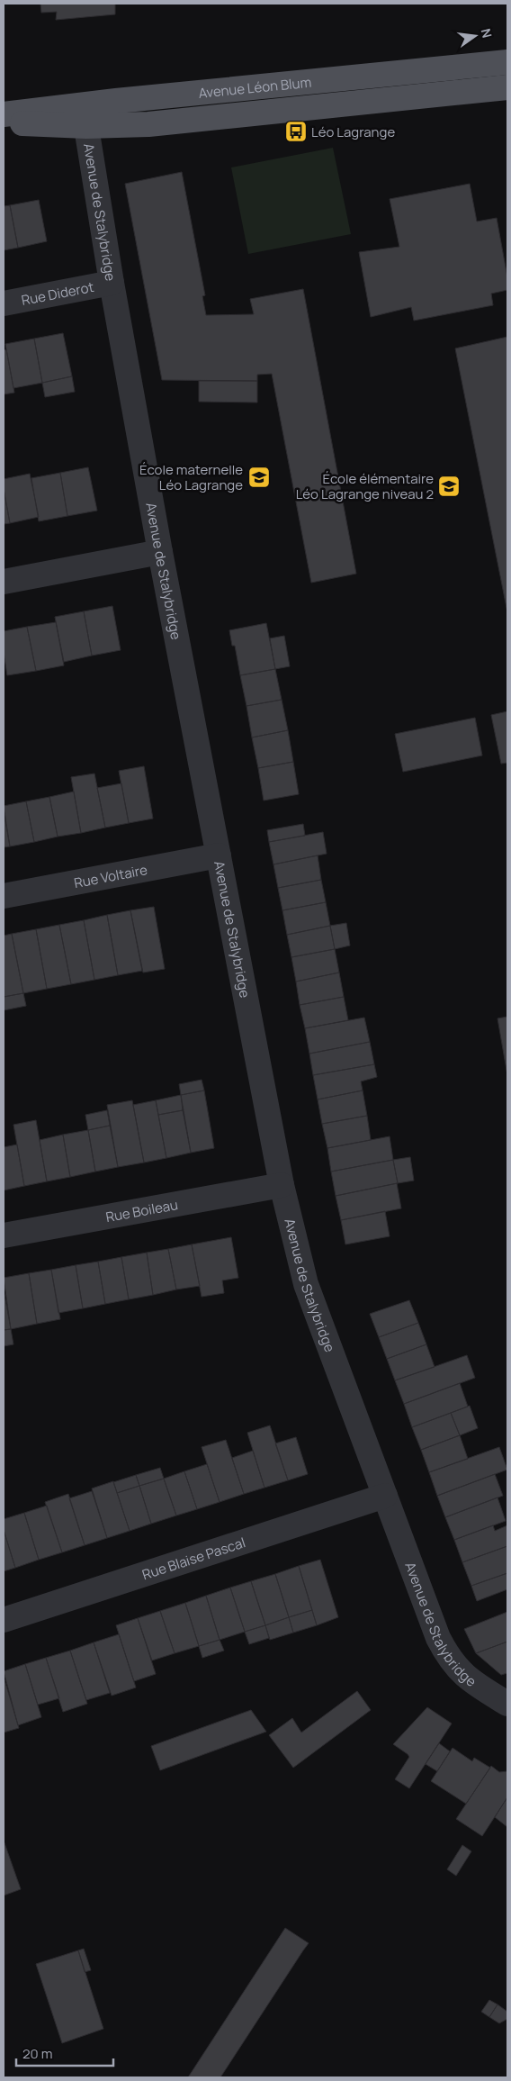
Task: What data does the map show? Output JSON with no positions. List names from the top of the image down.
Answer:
{
  "streets": {
    "main road": ["Avenue Léon Blum"],
    "street": [
      "Avenue de Stalybridge",
      "Rue Diderot",
      "Rue Voltaire",
      "Rue Boileau",
      "Rue Blaise Pascal"
    ]
  },
  "crossings": [
    ["Avenue Léon Blum", "Avenue de Stalybridge"],
    ["Avenue de Stalybridge", "Rue Diderot"],
    ["Avenue de Stalybridge", "Rue Voltaire"],
    ["Avenue de Stalybridge", "Rue Boileau"],
    ["Avenue de Stalybridge", "Rue Blaise Pascal"]
  ],
  "places": {
    "bus stop": ["Léo Lagrange"],
    "school or university": ["École maternelle Léo Lagrange", "École élémentaire Léo Lagrange niveau 2"]
  },
  "scale_bar": "20 m",
  "north": "right"
}
